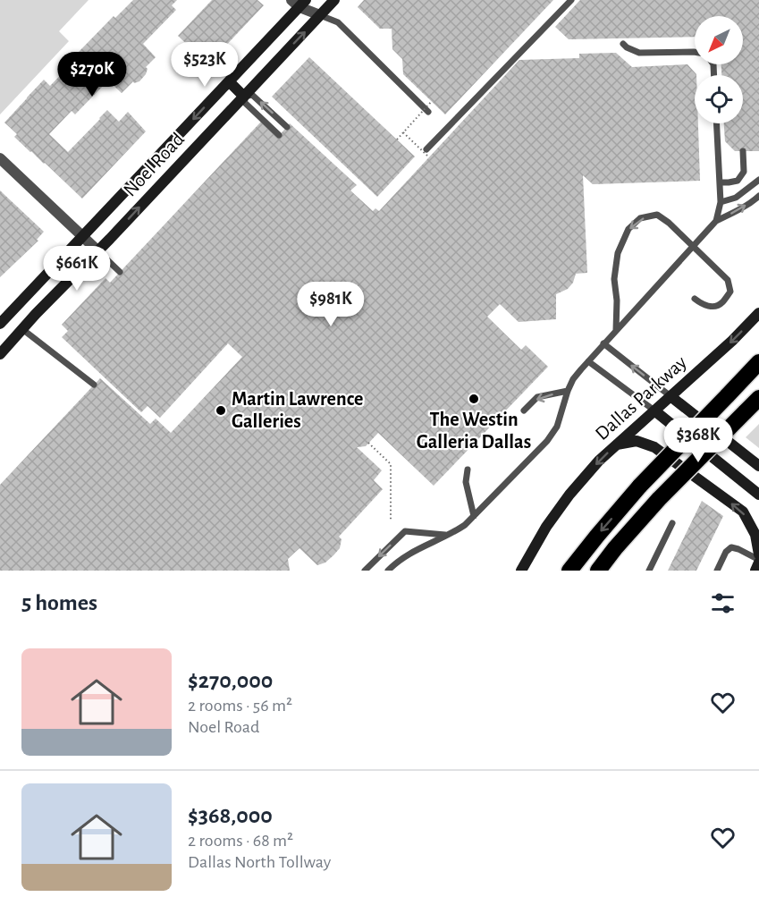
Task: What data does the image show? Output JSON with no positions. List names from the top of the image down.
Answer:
{
  "streets": {
    "street": ["Noel Road", "Dallas Parkway"]
  },
  "one_way": ["Dallas Parkway"],
  "places": ["The Westin Galleria Dallas", "Martin Lawrence Galleries"],
  "north": "bottom left",
  "page": {
    "price": [
      "$523K",
      "$270K",
      "$661K",
      "$981K",
      "$368K"
    ],
    "heading": "5 homes",
    "list": [
      {
        "name": "$270,000",
        "note": "2 rooms · 56 m² · Noel Road"
      },
      {
        "name": "$368,000",
        "note": "2 rooms · 68 m² · Dallas North Tollway"
      }
    ]
  }
}
